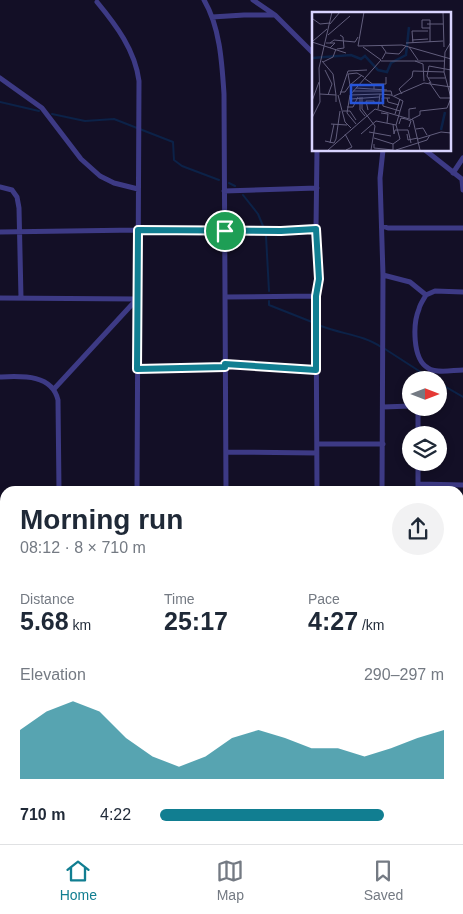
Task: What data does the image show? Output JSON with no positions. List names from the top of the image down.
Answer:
{
  "north": "right",
  "page": {
    "heading": ["Morning run", "08:12 · 8 × 710 m"],
    "stats": [
      ["Distance", "5.68 km"],
      ["Time", "25:17"],
      ["Pace", "4:27 /km"]
    ],
    "chart": ["Elevation", "290–297 m"],
    "list": [
      {
        "name": "710 m",
        "note": "4:22"
      }
    ],
    "tabs": ["Home", "Map", "Saved"]
  }
}
